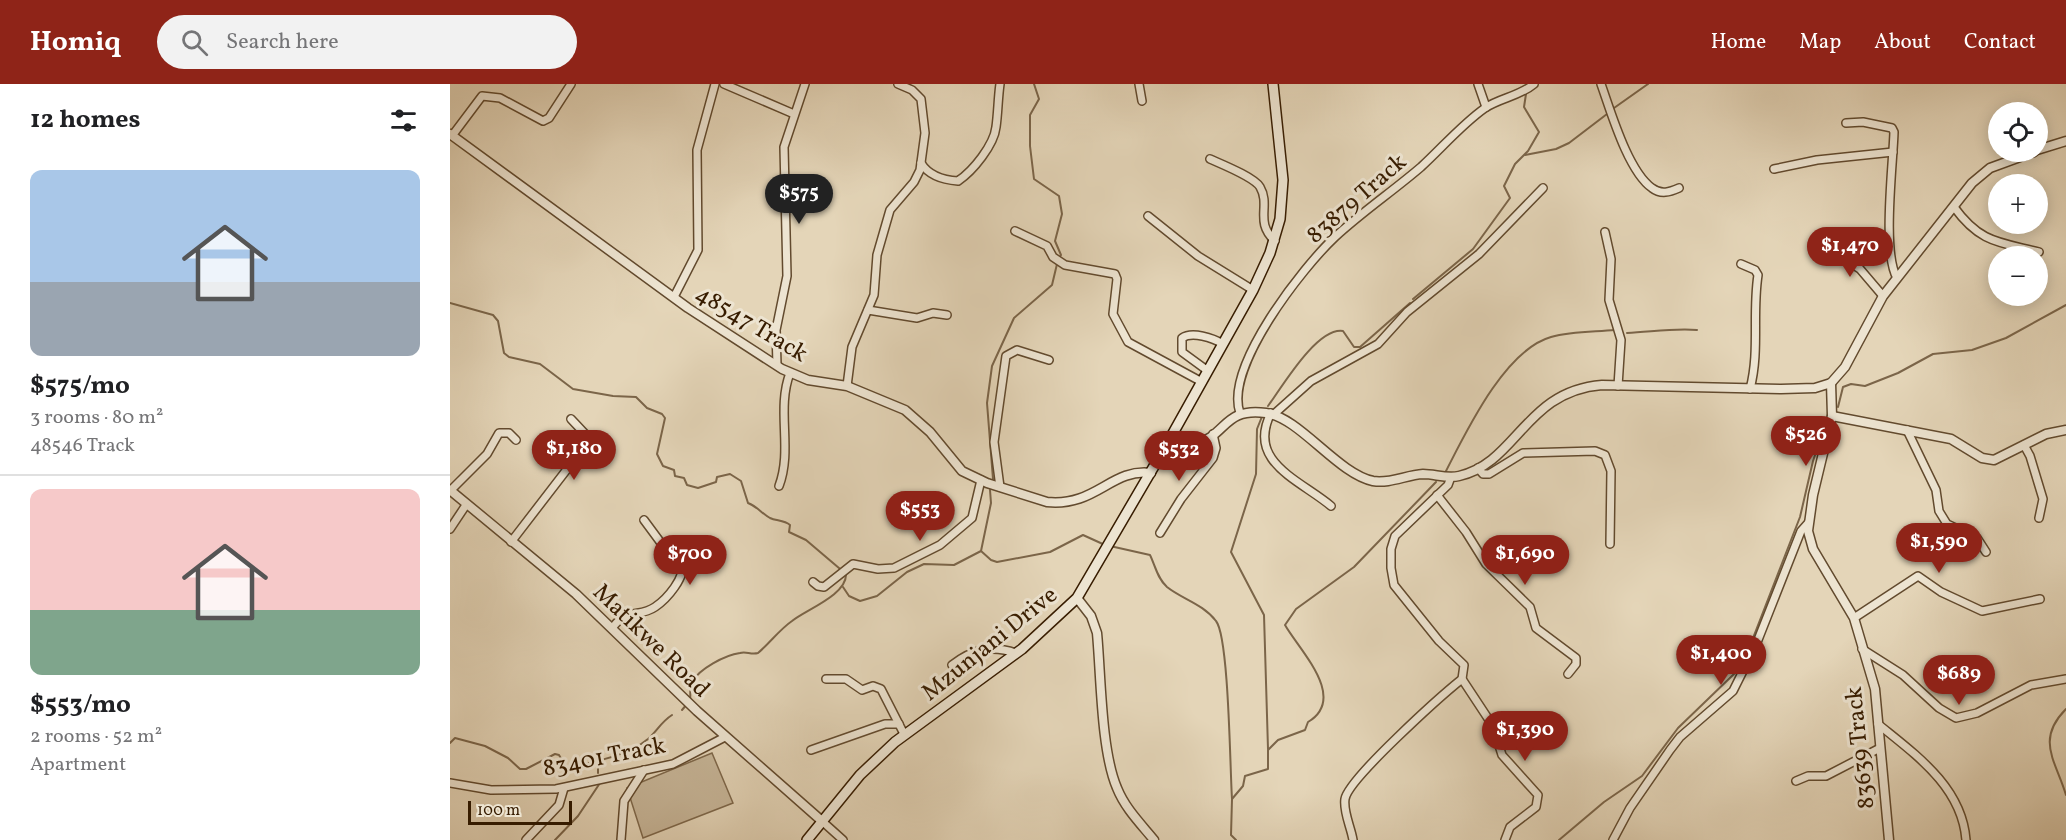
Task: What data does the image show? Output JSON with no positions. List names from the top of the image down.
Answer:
{
  "streets": {
    "main road": ["Mzunjani Drive"],
    "street": [
      "83879 Track",
      "48547 Track",
      "Matikwe Road",
      "83639 Track",
      "83401 Track"
    ]
  },
  "crossings": [
    ["48547 Track", "Mzunjani Drive"],
    ["Matikwe Road", "Mzunjani Drive"],
    ["Matikwe Road", "83401 Track"]
  ],
  "scale_bar": "100 m",
  "page": {
    "header": "Homiq",
    "search": "Search here",
    "nav": [
      "Home",
      "Map",
      "About",
      "Contact"
    ],
    "heading": "12 homes",
    "map_buttons": ["+", "−"],
    "list": [
      {
        "name": "$575/mo",
        "note": "3 rooms · 80 m² · 48546 Track"
      },
      {
        "name": "$553/mo",
        "note": "2 rooms · 52 m² · Apartment"
      }
    ],
    "price": [
      "$575",
      "$1,470",
      "$526",
      "$1,180",
      "$532",
      "$553",
      "$1,590",
      "$700",
      "$1,690",
      "$1,400",
      "$689",
      "$1,390"
    ],
    "scale": "100 m"
  }
}
